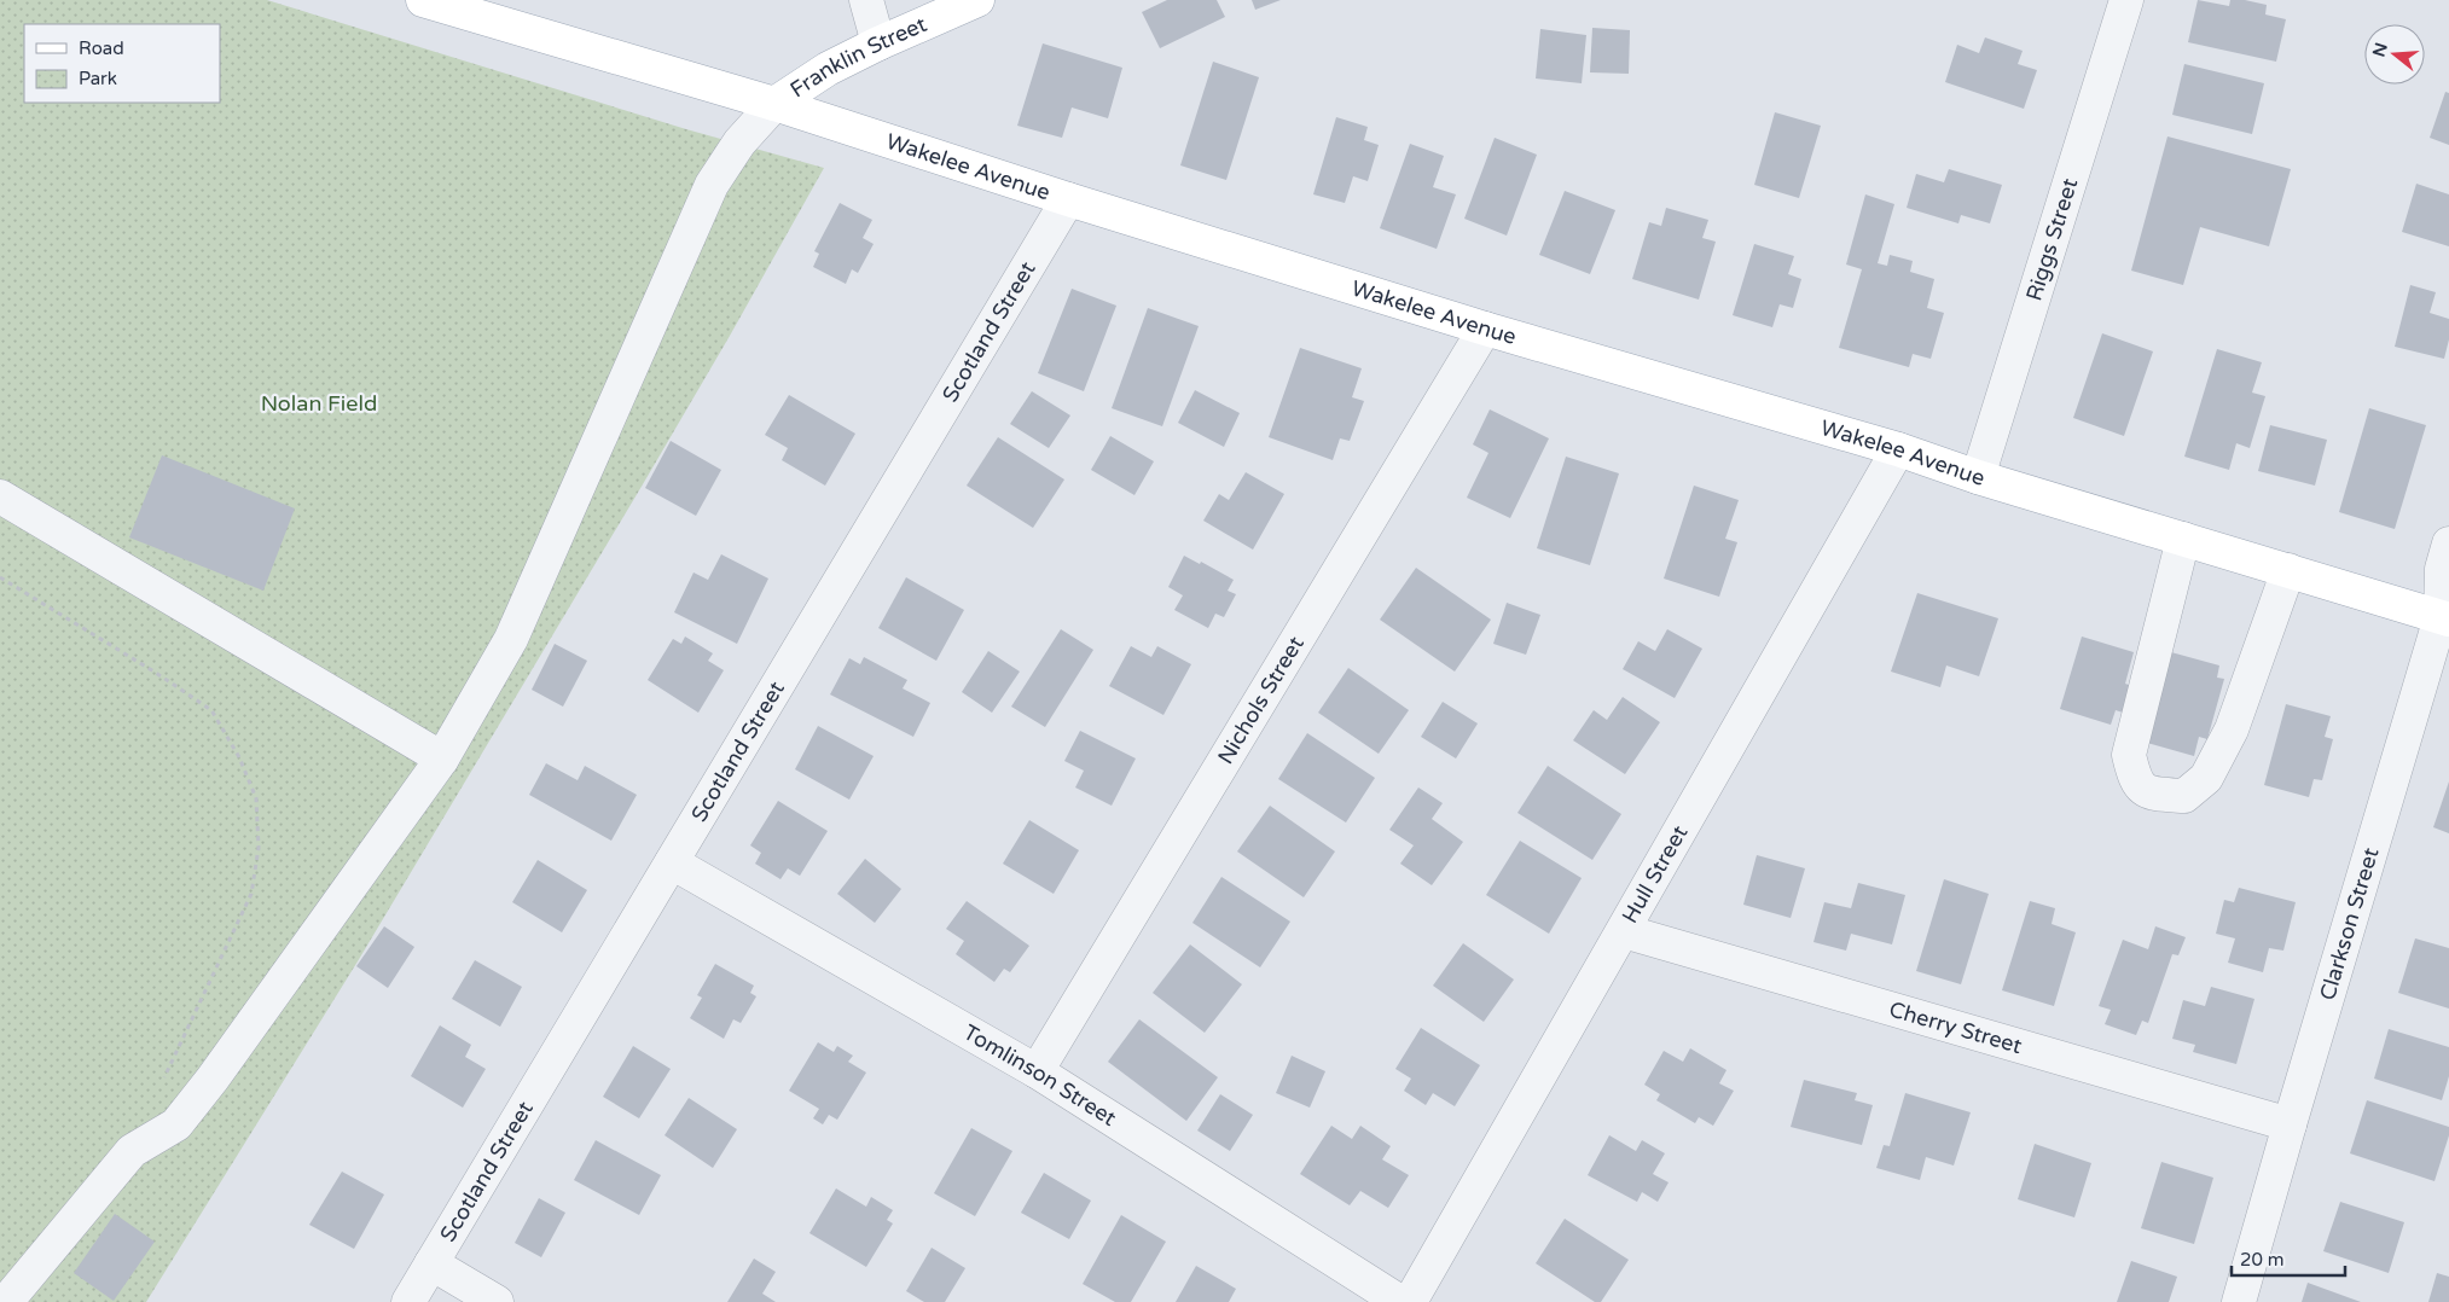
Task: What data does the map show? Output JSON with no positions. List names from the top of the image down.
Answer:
{
  "streets": {
    "main road": ["Franklin Street", "Wakelee Avenue"],
    "street": [
      "Riggs Street",
      "Scotland Street",
      "Nichols Street",
      "Hull Street",
      "Clarkson Street",
      "Cherry Street",
      "Tomlinson Street"
    ]
  },
  "crossings": [
    ["Franklin Street", "Wakelee Avenue"],
    ["Wakelee Avenue", "Riggs Street"],
    ["Wakelee Avenue", "Scotland Street"],
    ["Wakelee Avenue", "Nichols Street"],
    ["Wakelee Avenue", "Hull Street"],
    ["Wakelee Avenue", "Clarkson Street"],
    ["Scotland Street", "Tomlinson Street"],
    ["Nichols Street", "Tomlinson Street"],
    ["Hull Street", "Cherry Street"],
    ["Clarkson Street", "Cherry Street"]
  ],
  "parks": ["Nolan Field"],
  "legend": ["Road", "Park"],
  "scale_bar": "20 m",
  "north": "left"
}
